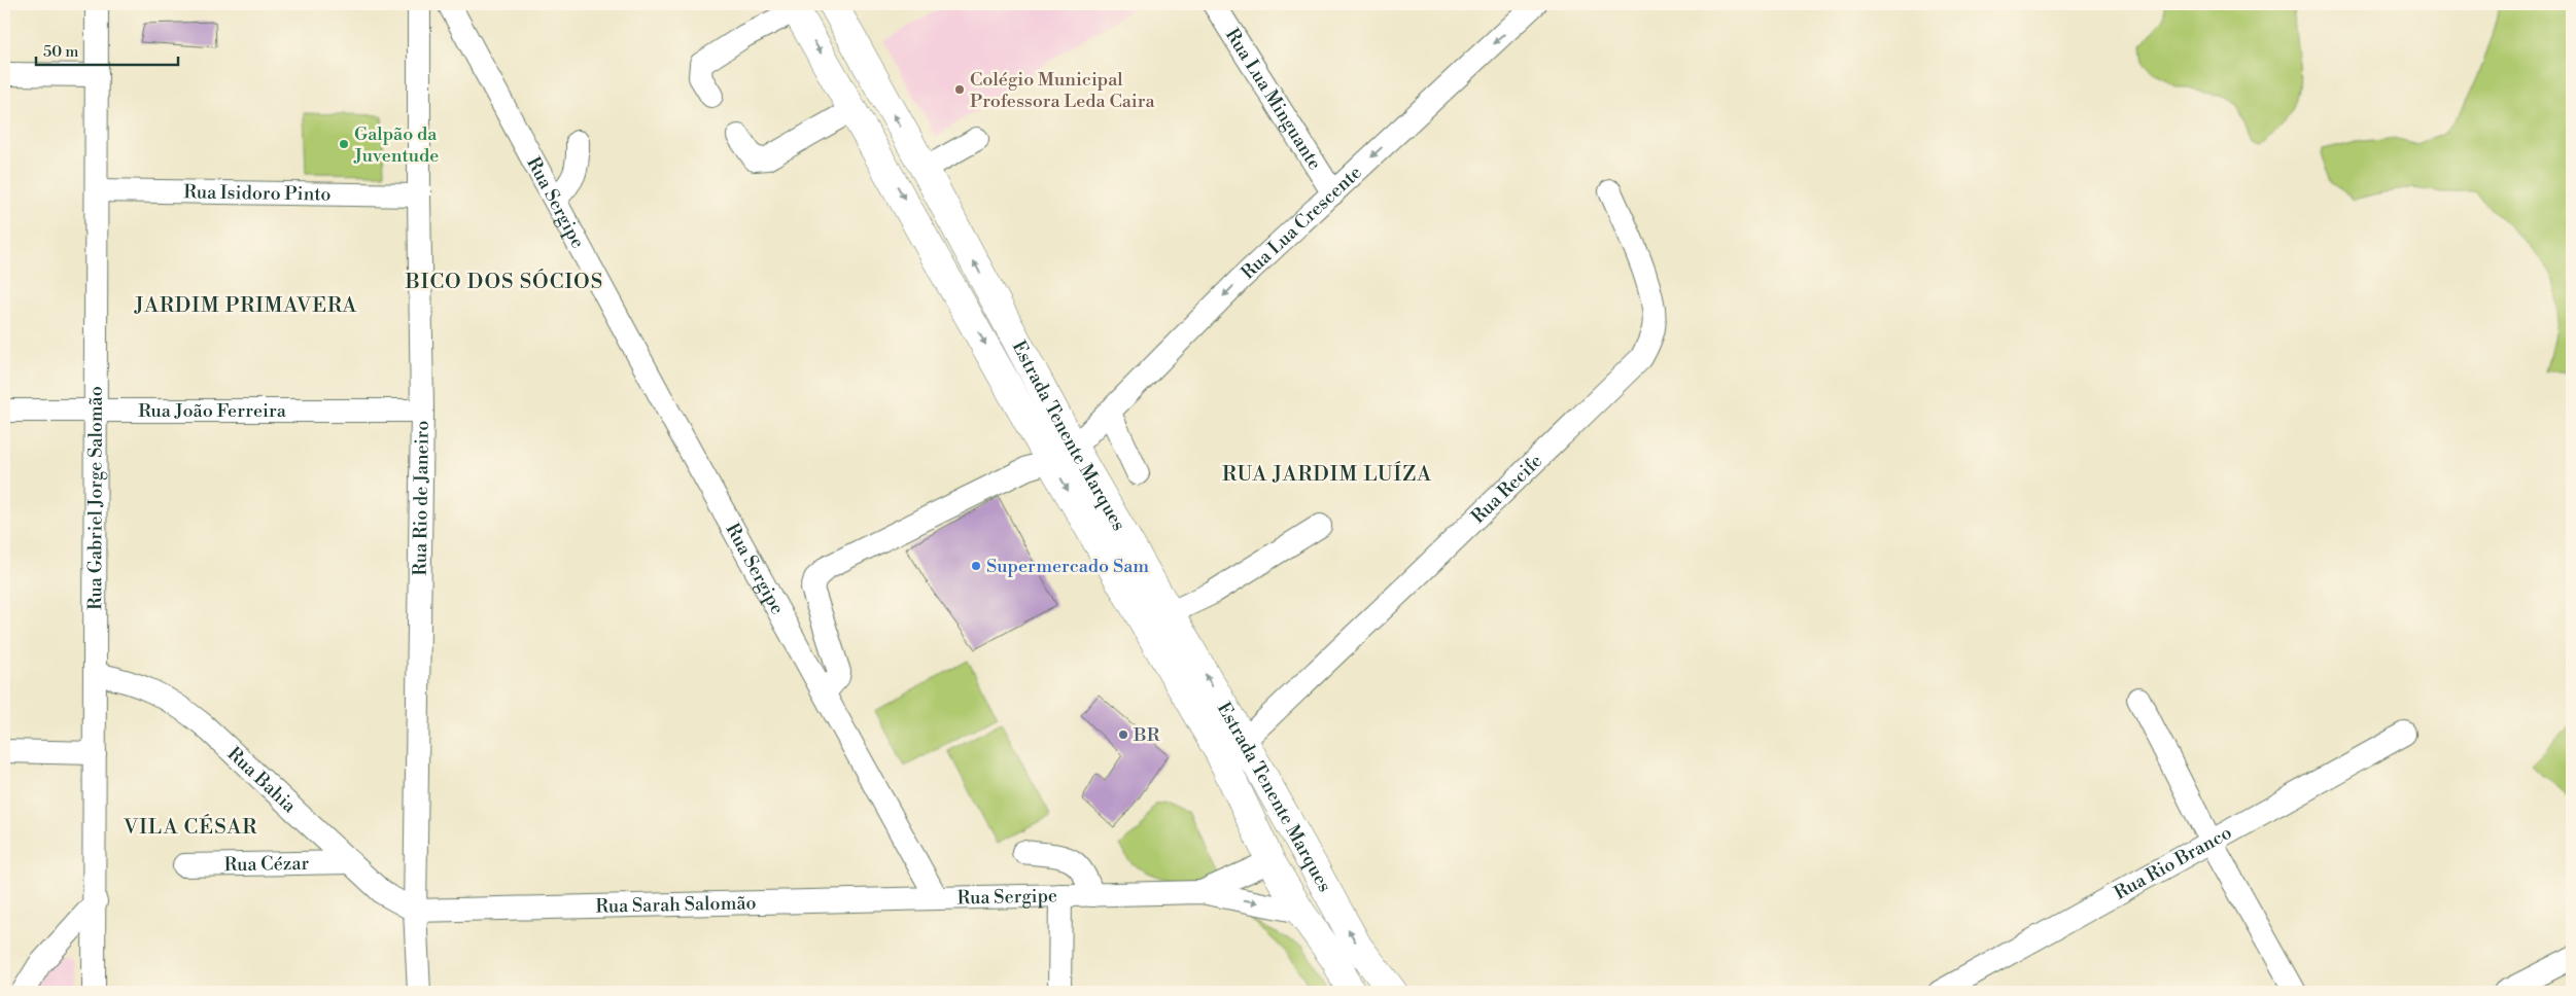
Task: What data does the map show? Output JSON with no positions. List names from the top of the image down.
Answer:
{
  "streets": {
    "main road": ["Estrada Tenente Marques"],
    "street": [
      "Rua Lua Minguante",
      "Rua Isidoro Pinto",
      "Rua Sergipe",
      "Rua Lua Crescente",
      "Rua João Ferreira",
      "Rua Recife",
      "Rua Gabriel Jorge Salomão",
      "Rua Rio de Janeiro",
      "Rua Bahia",
      "Rua Cézar",
      "Rua Rio Branco",
      "Rua Sarah Salomão"
    ]
  },
  "crossings": [
    ["Rua Lua Minguante", "Rua Lua Crescente"],
    ["Rua Isidoro Pinto", "Rua Gabriel Jorge Salomão"],
    ["Rua Isidoro Pinto", "Rua Rio de Janeiro"],
    ["Rua Sergipe", "Estrada Tenente Marques"],
    ["Rua Sergipe", "Rua Sarah Salomão"],
    ["Rua Lua Crescente", "Estrada Tenente Marques"],
    ["Rua João Ferreira", "Rua Gabriel Jorge Salomão"],
    ["Rua João Ferreira", "Rua Rio de Janeiro"],
    ["Estrada Tenente Marques", "Rua Recife"],
    ["Rua Gabriel Jorge Salomão", "Rua Bahia"],
    ["Rua Rio de Janeiro", "Rua Bahia"],
    ["Rua Rio de Janeiro", "Rua Sarah Salomão"],
    ["Rua Bahia", "Rua Cézar"],
    ["Rua Bahia", "Rua Sarah Salomão"]
  ],
  "one_way": ["Rua Lua Crescente"],
  "districts": [
    "BICO DOS SÓCIOS",
    "JARDIM PRIMAVERA",
    "RUA JARDIM LUÍZA",
    "VILA CÉSAR"
  ],
  "places": [
    "Colégio Municipal Professora Leda Caira",
    "Galpão da Juventude",
    "Supermercado Sam",
    "BR"
  ],
  "scale_bar": "50 m"
}
